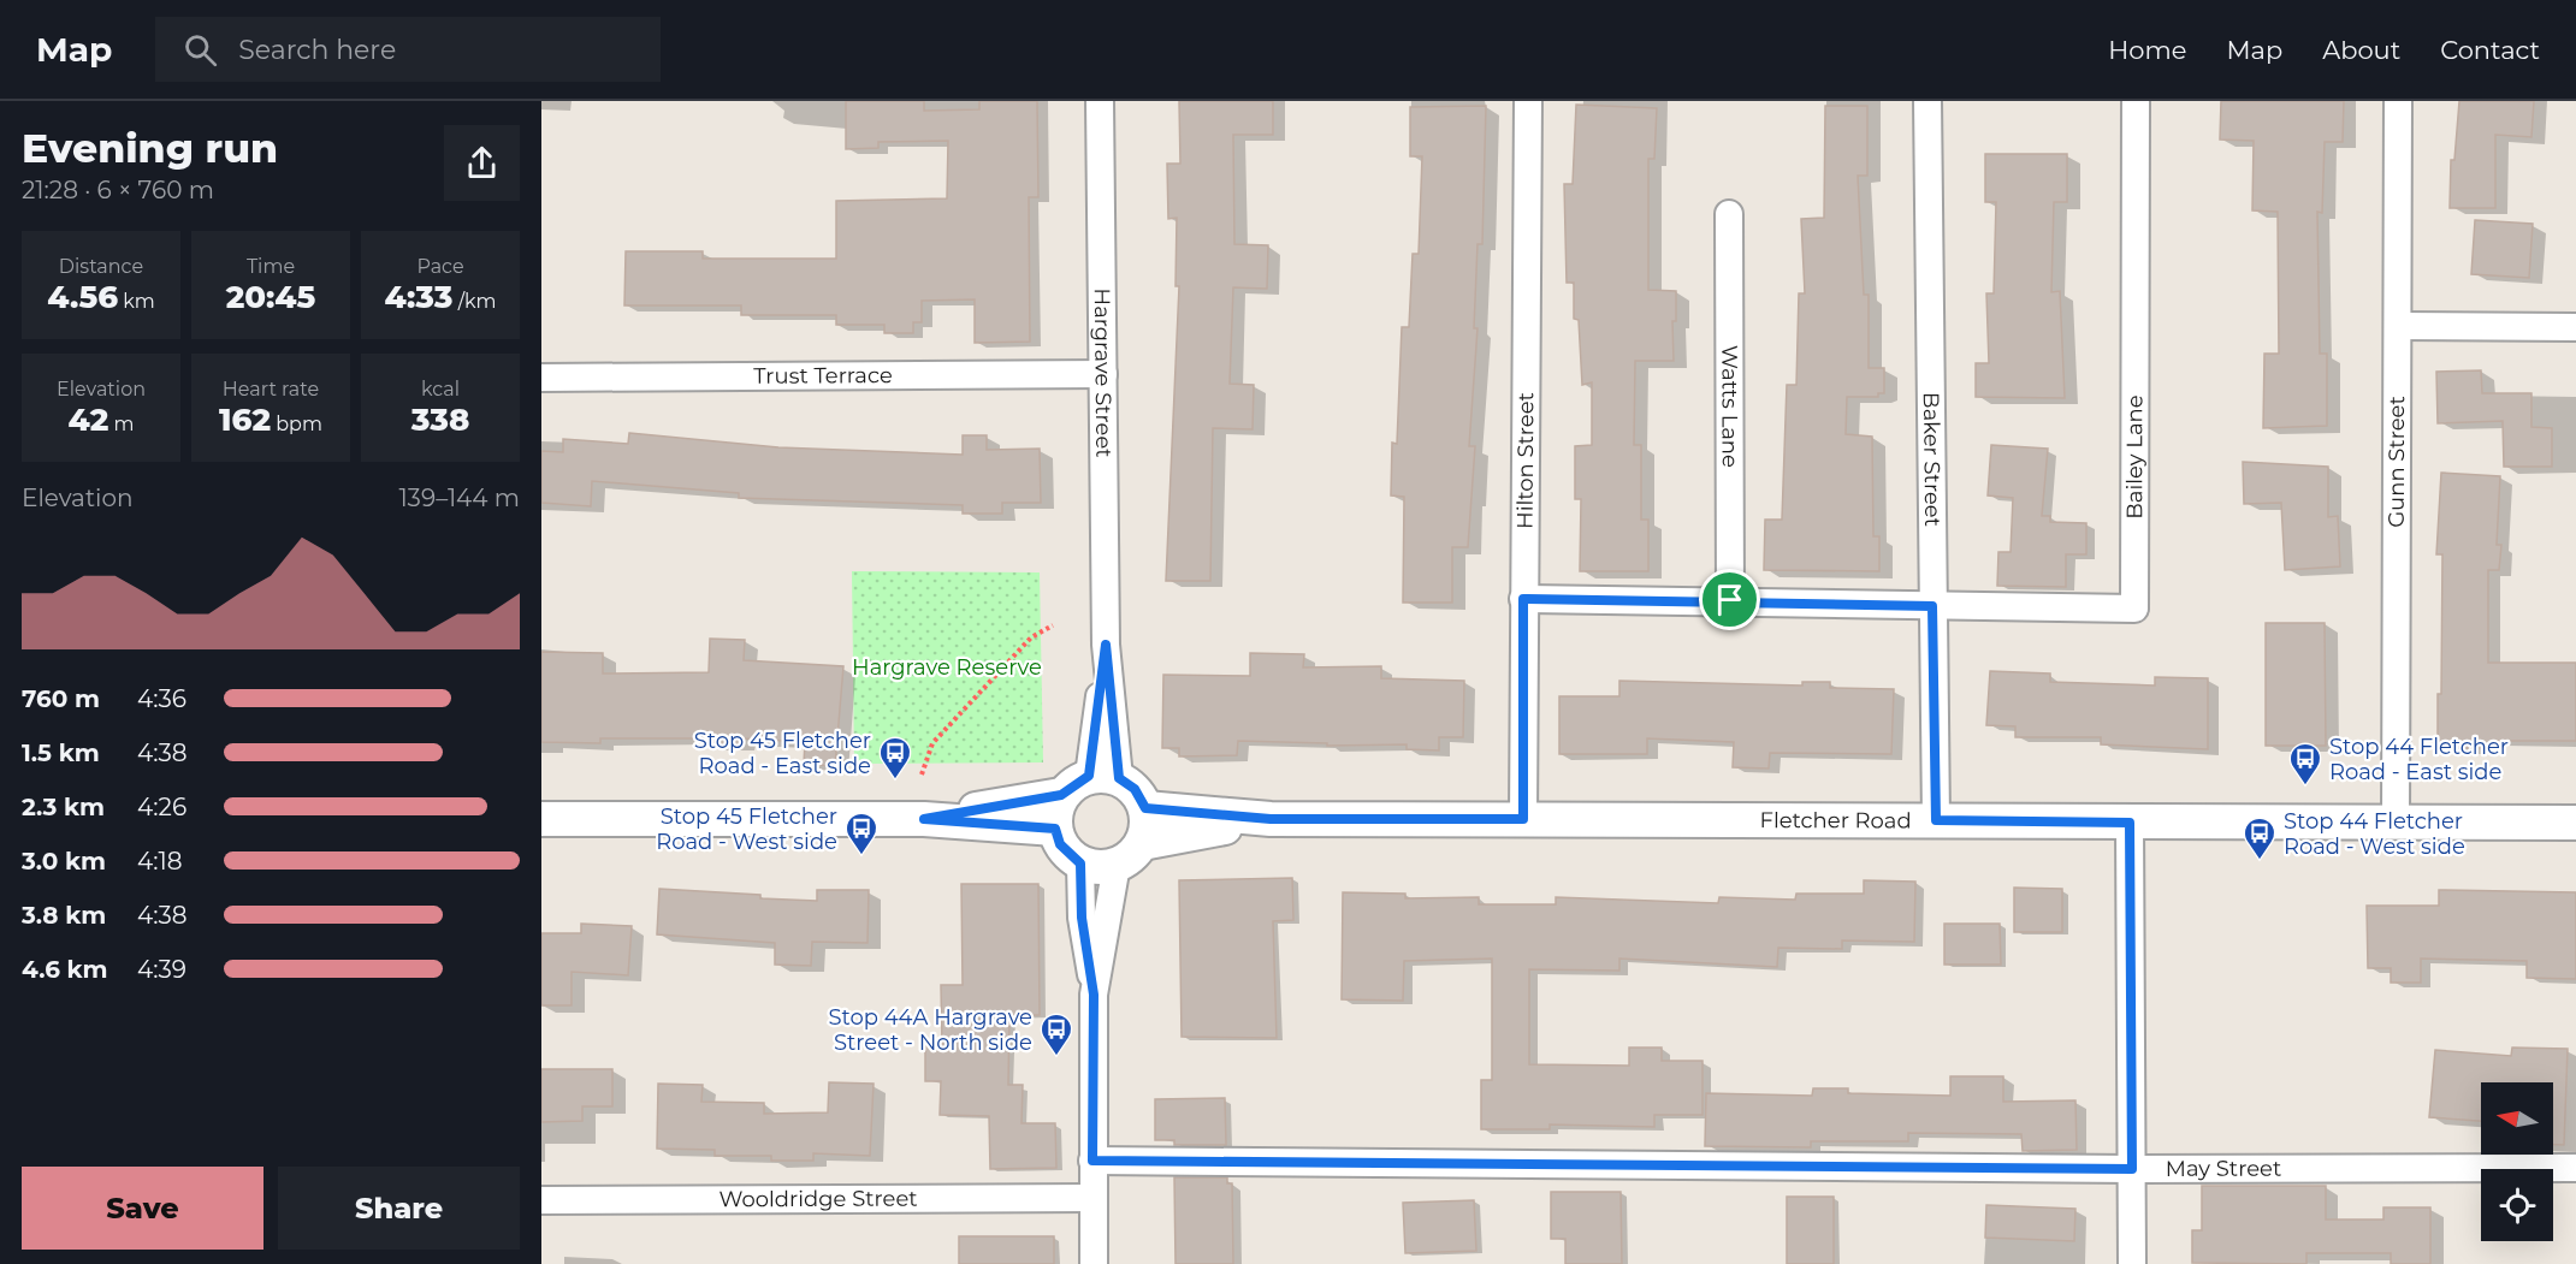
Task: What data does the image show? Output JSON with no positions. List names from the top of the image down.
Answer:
{
  "streets": {
    "street": [
      "Hargrave Street",
      "Trust Terrace",
      "Watts Lane",
      "Bailey Lane",
      "Hilton Street",
      "Baker Street",
      "Gunn Street",
      "Fletcher Road",
      "May Street",
      "Wooldridge Street"
    ]
  },
  "crossings": [
    ["Hargrave Street", "Trust Terrace"],
    ["Hargrave Street", "Fletcher Road"],
    ["Bailey Lane", "Baker Street"],
    ["Hilton Street", "Fletcher Road"],
    ["Baker Street", "Fletcher Road"],
    ["Gunn Street", "Fletcher Road"]
  ],
  "parks": ["Hargrave Reserve"],
  "places": {
    "bus stop": [
      "Stop 45 Fletcher Road - East side",
      "Stop 44 Fletcher Road - East side",
      "Stop 45 Fletcher Road - West side",
      "Stop 44 Fletcher Road - West side",
      "Stop 44A Hargrave Street - North side"
    ]
  },
  "north": "left",
  "page": {
    "header": "Map",
    "search": "Search here",
    "nav": [
      "Home",
      "Map",
      "About",
      "Contact"
    ],
    "heading": ["Evening run", "21:28 · 6 × 760 m"],
    "stats": [
      ["Distance", "4.56 km"],
      ["Time", "20:45"],
      ["Pace", "4:33 /km"],
      ["Elevation", "42 m"],
      ["Heart rate", "162 bpm"],
      ["kcal", "338"]
    ],
    "chart": ["Elevation", "139–144 m"],
    "list": [
      {
        "name": "760 m",
        "note": "4:36"
      },
      {
        "name": "1.5 km",
        "note": "4:38"
      },
      {
        "name": "2.3 km",
        "note": "4:26"
      },
      {
        "name": "3.0 km",
        "note": "4:18"
      },
      {
        "name": "3.8 km",
        "note": "4:38"
      },
      {
        "name": "4.6 km",
        "note": "4:39"
      }
    ],
    "buttons": ["Save", "Share"]
  }
}
